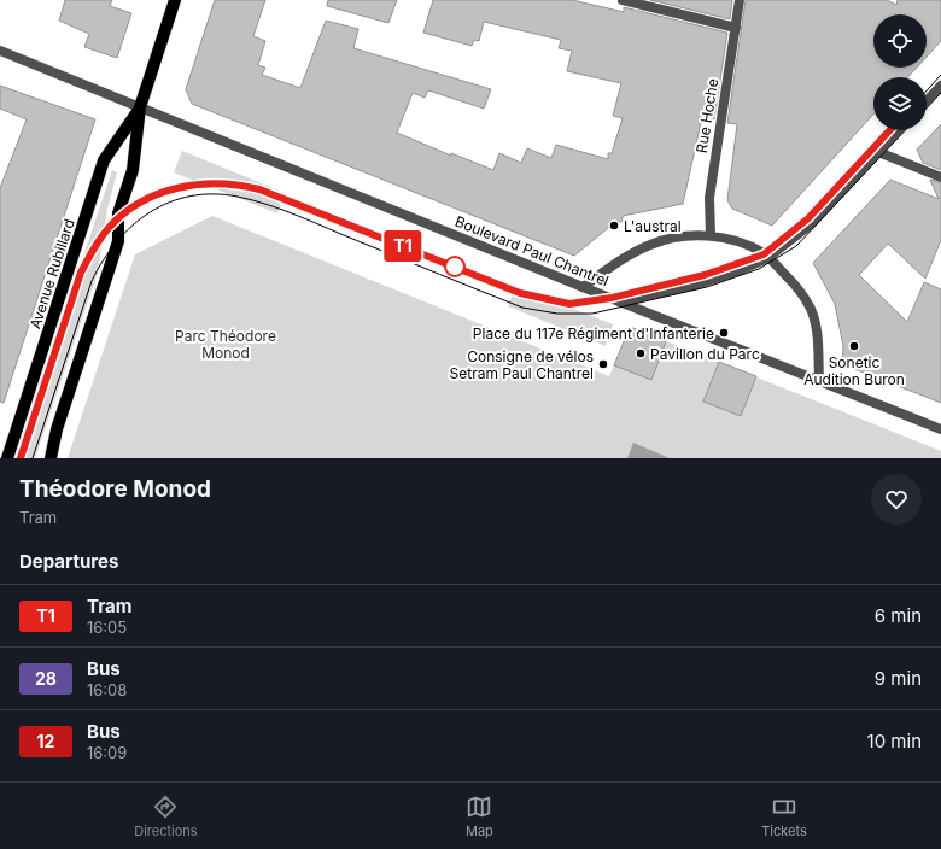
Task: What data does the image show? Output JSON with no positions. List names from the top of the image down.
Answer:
{
  "streets": {
    "main road": ["Avenue Rubillard"],
    "street": ["Rue Hoche", "Boulevard Paul Chantrel"]
  },
  "crossings": [
    ["Boulevard Paul Chantrel", "Avenue Rubillard"]
  ],
  "parks": ["Parc Théodore Monod"],
  "places": [
    "L'austral",
    "Place du 117e Régiment d'Infanterie",
    "Sonetic Audition Buron",
    "Pavillon du Parc",
    "Consigne de vélos Setram Paul Chantrel"
  ],
  "lines": ["tram line T1"],
  "page": {
    "on_map": "T1",
    "heading": [
      ["Théodore Monod", "Tram"],
      "Departures"
    ],
    "list": [
      {
        "mark": "T1",
        "name": "Tram",
        "note": "16:05",
        "value": "6 min"
      },
      {
        "mark": "28",
        "name": "Bus",
        "note": "16:08",
        "value": "9 min"
      },
      {
        "mark": "12",
        "name": "Bus",
        "note": "16:09",
        "value": "10 min"
      }
    ],
    "tabs": ["Directions", "Map", "Tickets"]
  }
}
